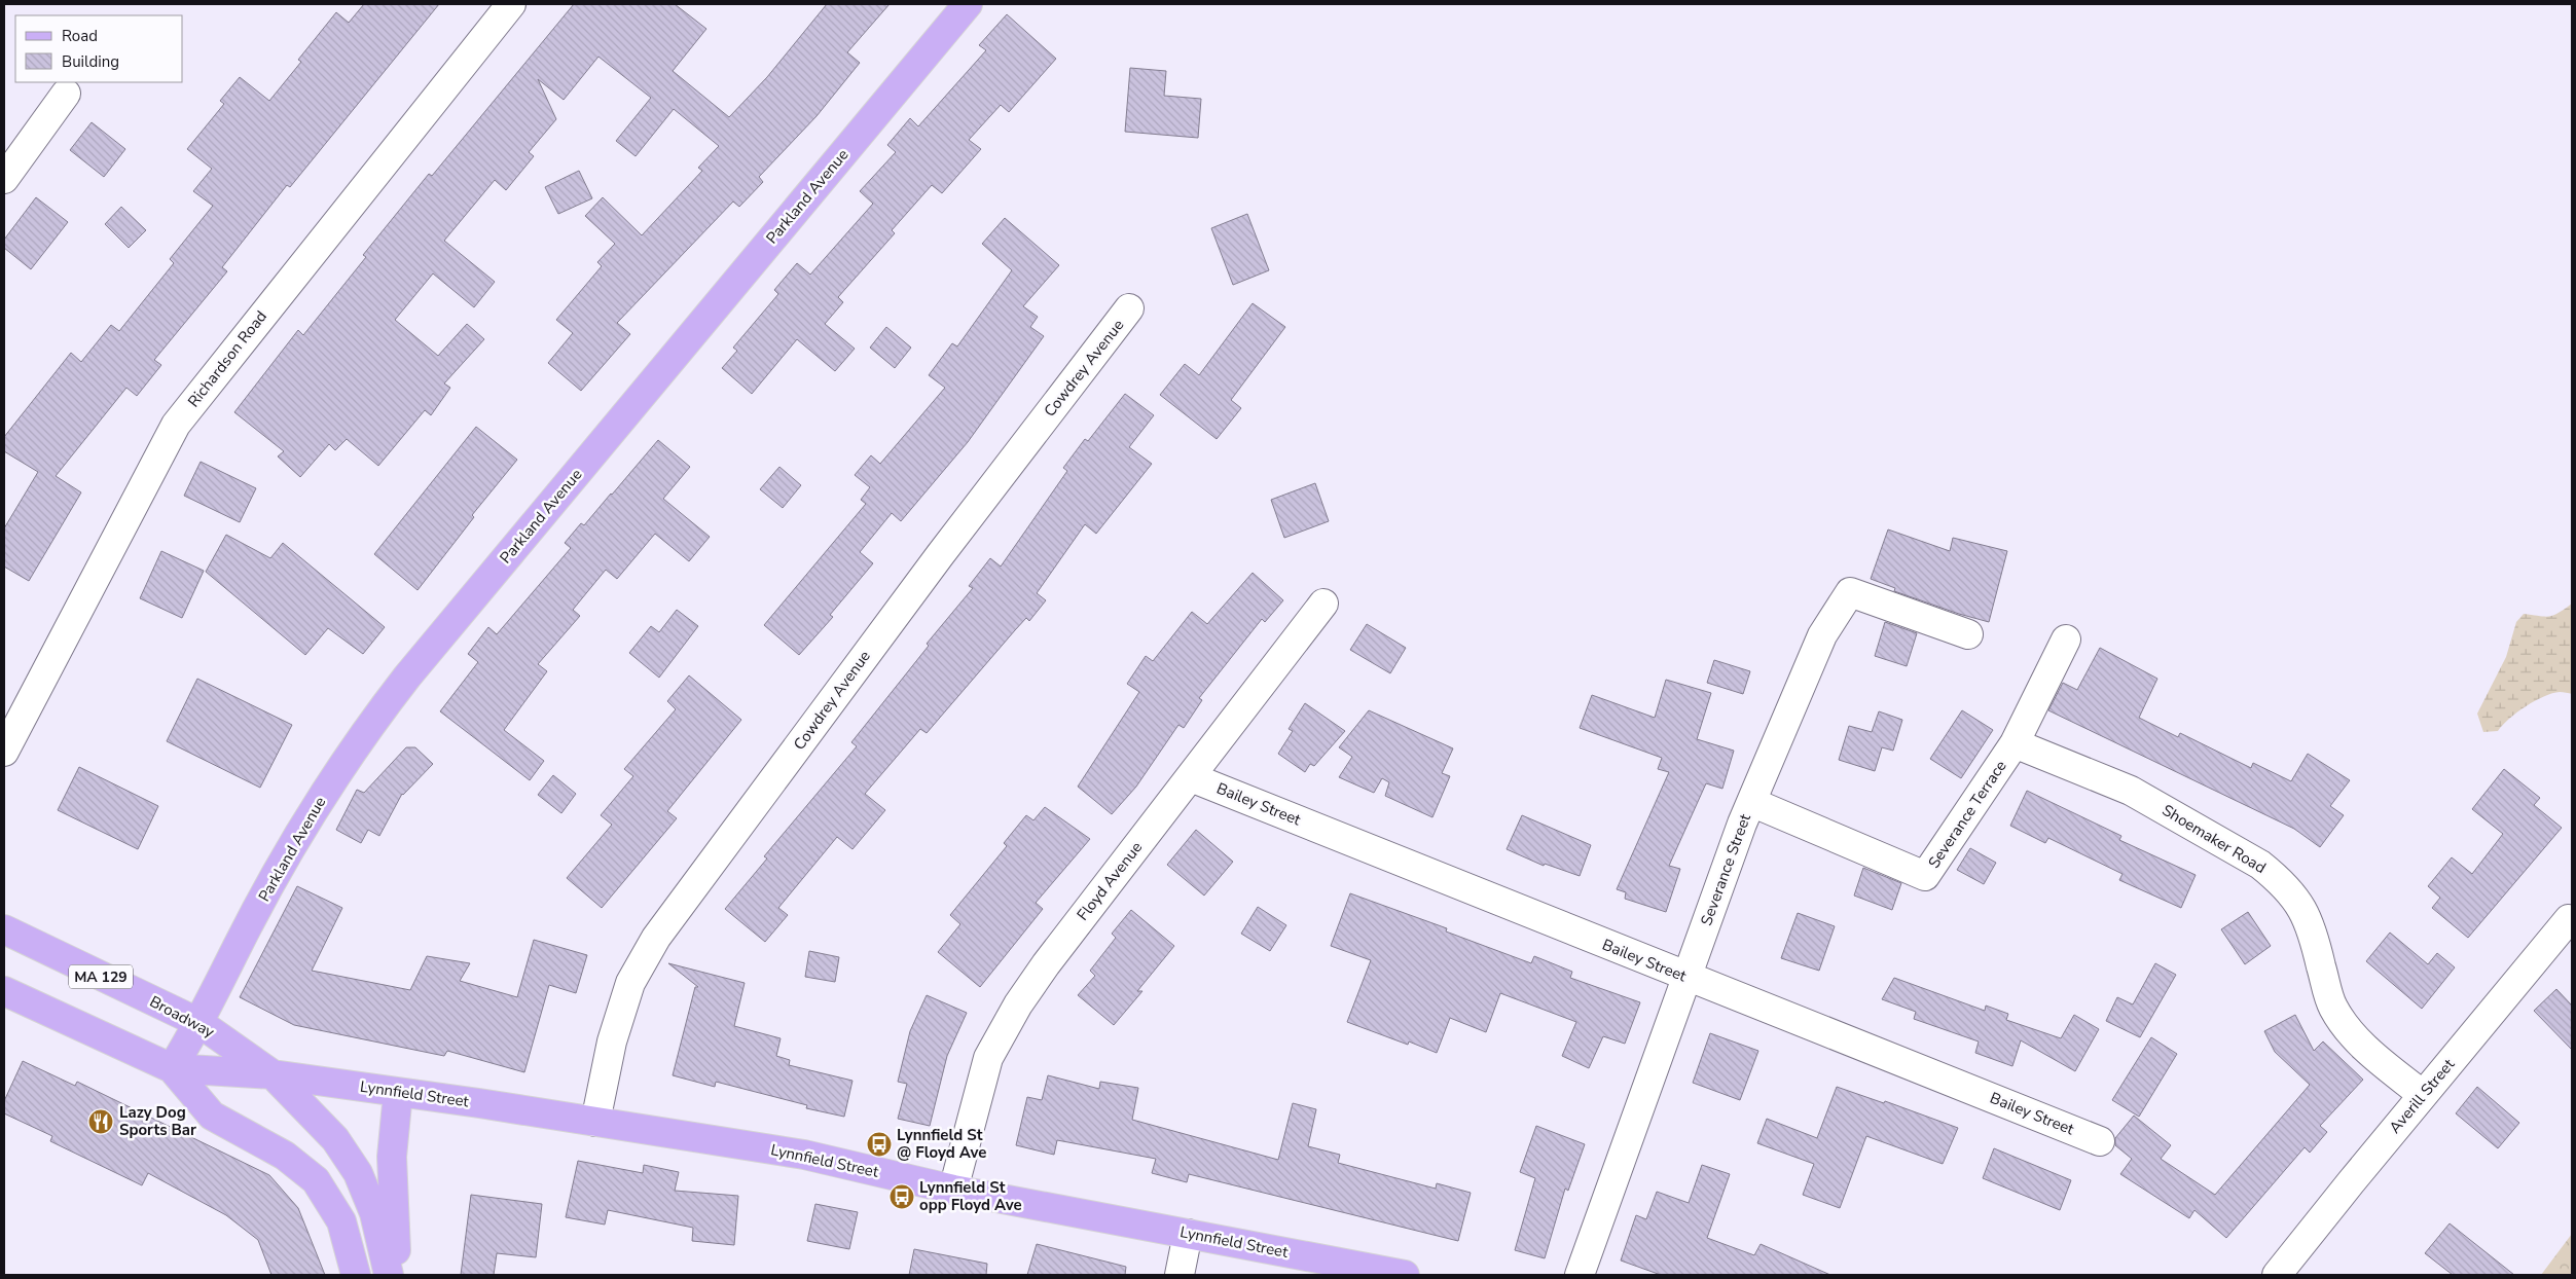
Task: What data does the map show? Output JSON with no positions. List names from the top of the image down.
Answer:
{
  "streets": {
    "main road": [
      "Parkland Avenue",
      "MA 129",
      "Broadway",
      "Lynnfield Street"
    ],
    "street": [
      "Richardson Road",
      "Cowdrey Avenue",
      "Bailey Street",
      "Severance Terrace",
      "Shoemaker Road",
      "Severance Street",
      "Floyd Avenue",
      "Averill Street"
    ]
  },
  "crossings": [
    ["Parkland Avenue", "MA 129"],
    ["Parkland Avenue", "Broadway"],
    ["Cowdrey Avenue", "Lynnfield Street"],
    ["Bailey Street", "Severance Street"],
    ["Bailey Street", "Floyd Avenue"],
    ["Severance Terrace", "Shoemaker Road"],
    ["Severance Terrace", "Severance Street"],
    ["Shoemaker Road", "Averill Street"],
    ["Floyd Avenue", "Lynnfield Street"],
    ["MA 129", "Broadway"],
    ["MA 129", "Lynnfield Street"],
    ["Broadway", "Lynnfield Street"]
  ],
  "places": {
    "restaurant": ["Lazy Dog Sports Bar"],
    "bus stop": ["Lynnfield St @ Floyd Ave", "Lynnfield St opp Floyd Ave"]
  },
  "legend": ["Road", "Building"]
}
